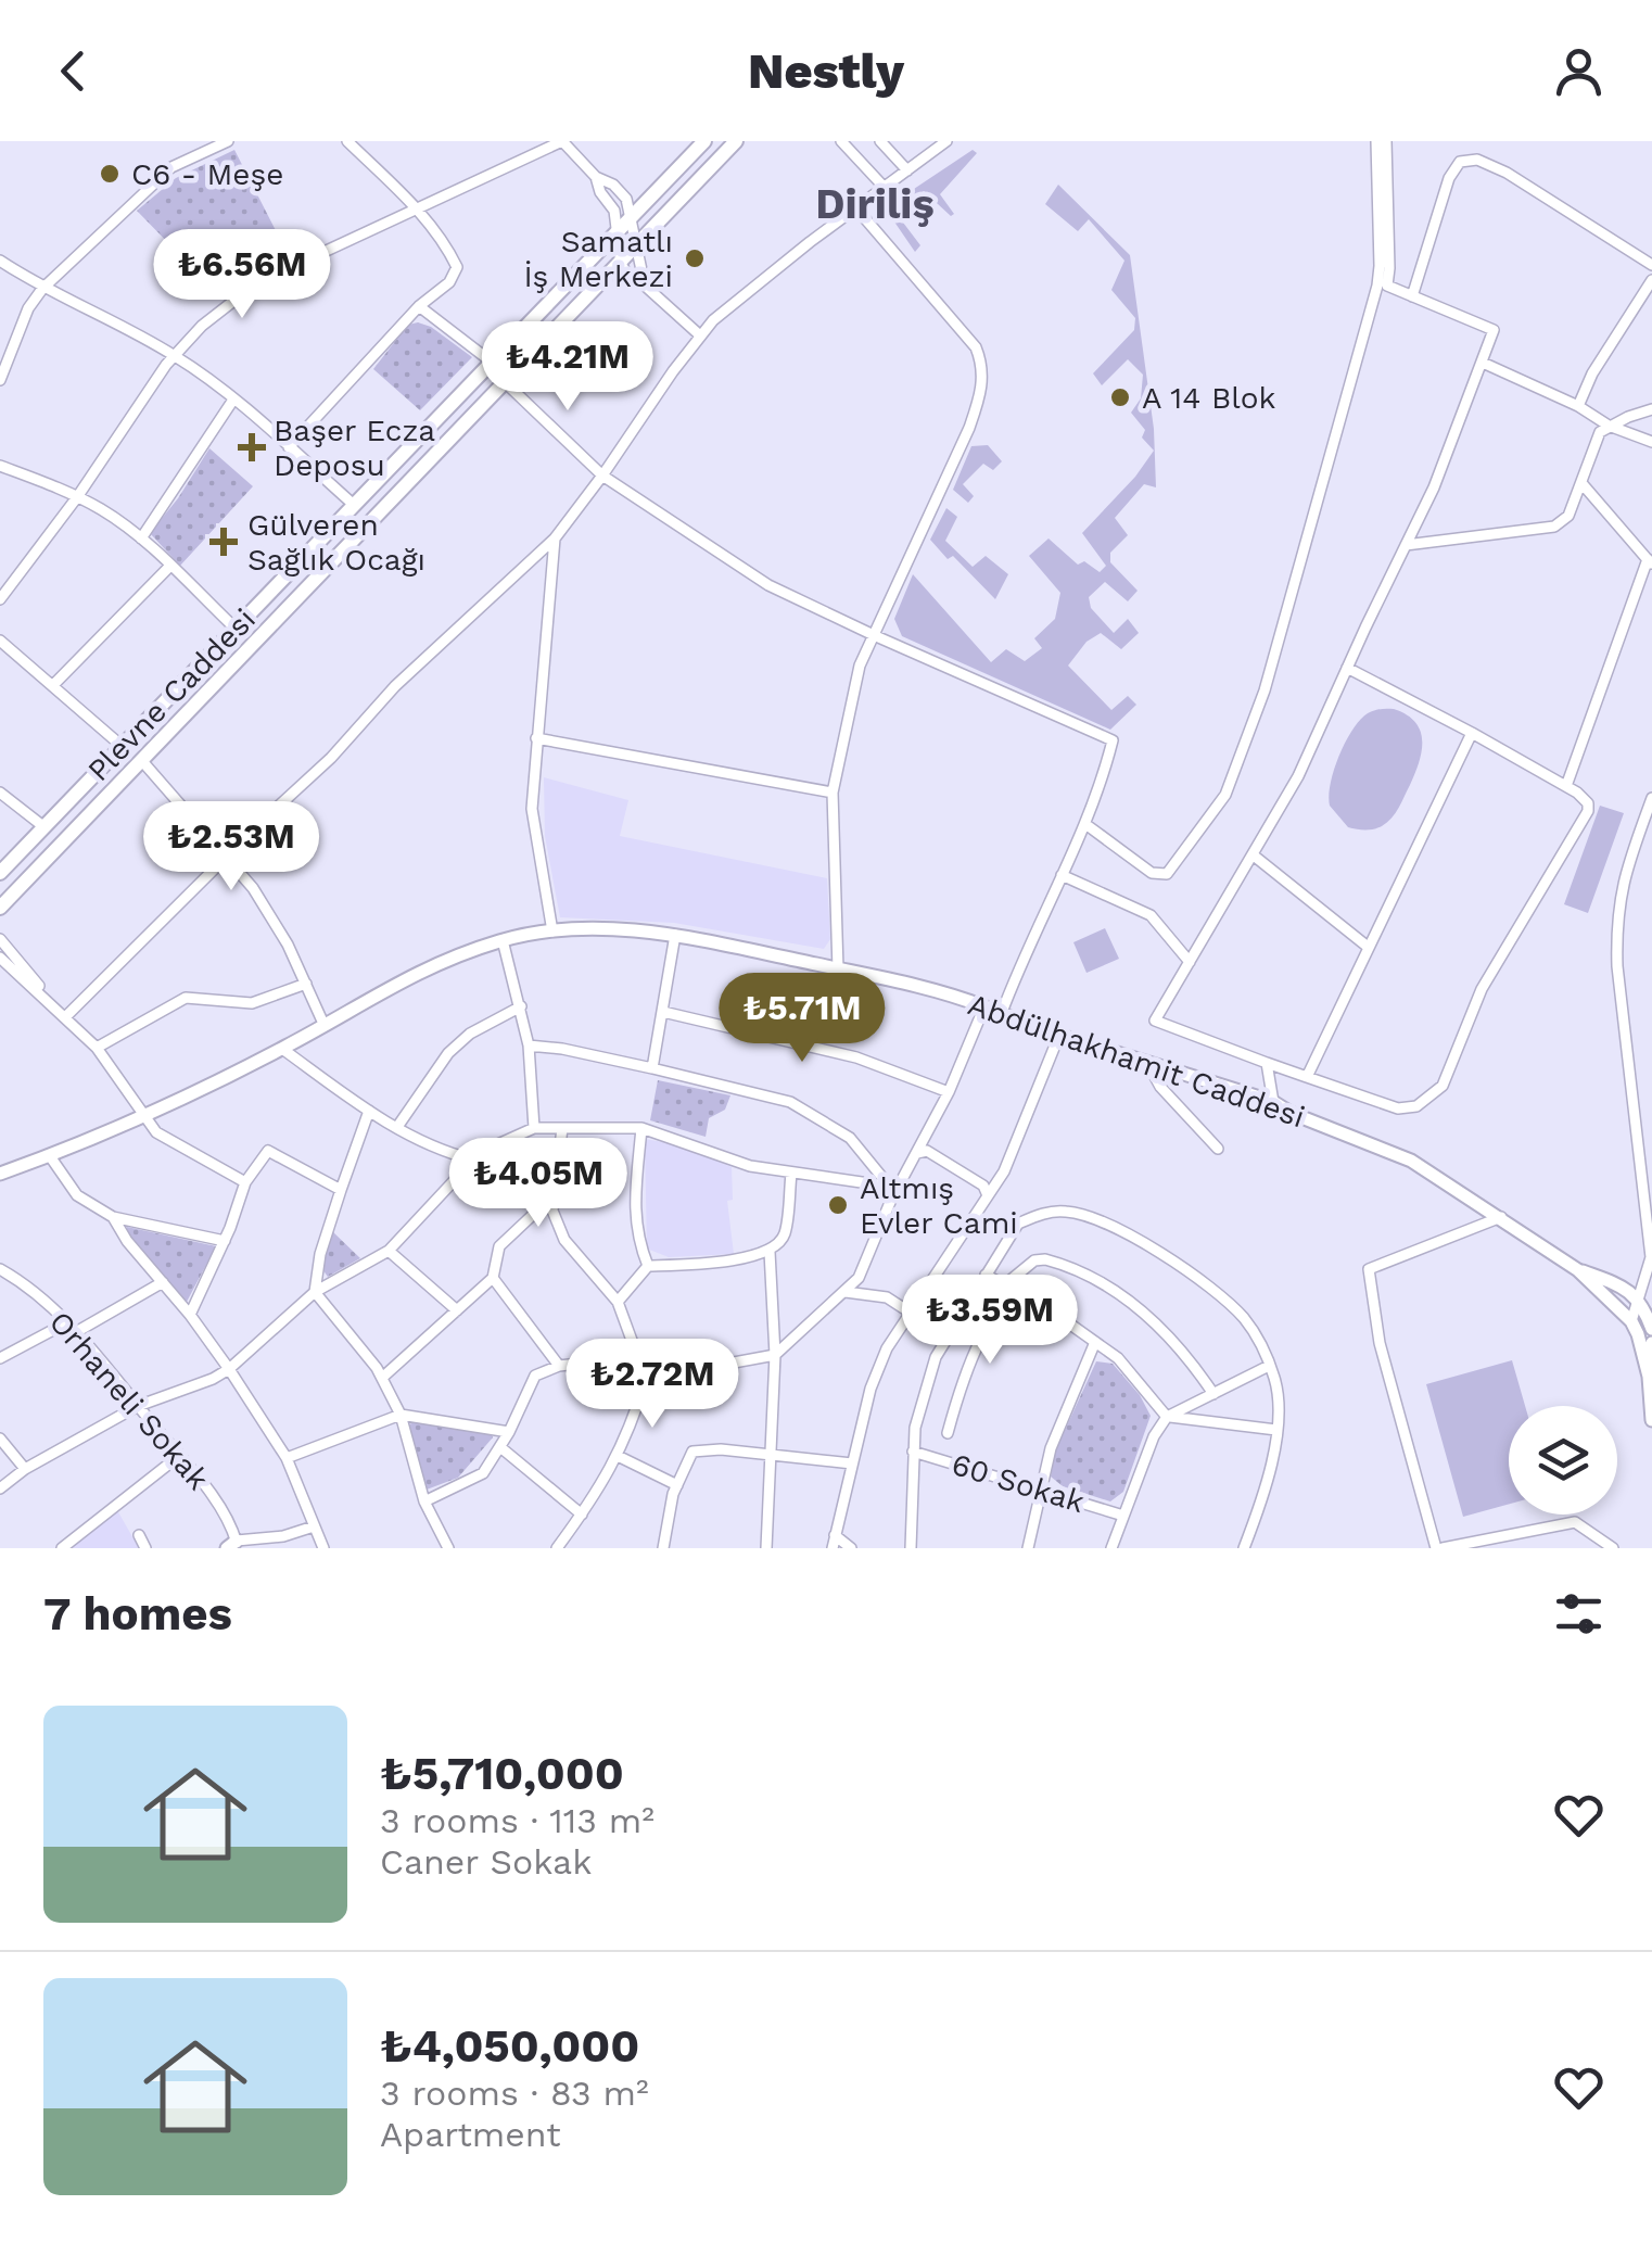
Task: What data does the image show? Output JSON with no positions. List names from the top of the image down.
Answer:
{
  "streets": {
    "main road": ["Plevne Caddesi", "Abdülhakhamit Caddesi"],
    "street": ["Orhaneli Sokak", "60 Sokak"]
  },
  "districts": ["Diriliş"],
  "places": {
    "other": [
      "C6 - Meşe",
      "Samatlı İş Merkezi",
      "A 14 Blok",
      "Altmış Evler Cami"
    ],
    "health": ["Başer Ecza Deposu", "Gülveren Sağlık Ocağı"]
  },
  "page": {
    "header": "Nestly",
    "price": [
      "₺6.56M",
      "₺4.21M",
      "₺2.53M",
      "₺5.71M",
      "₺4.05M",
      "₺3.59M",
      "₺2.72M"
    ],
    "heading": "7 homes",
    "list": [
      {
        "name": "₺5,710,000",
        "note": "3 rooms · 113 m² · Caner Sokak"
      },
      {
        "name": "₺4,050,000",
        "note": "3 rooms · 83 m² · Apartment"
      }
    ]
  }
}
